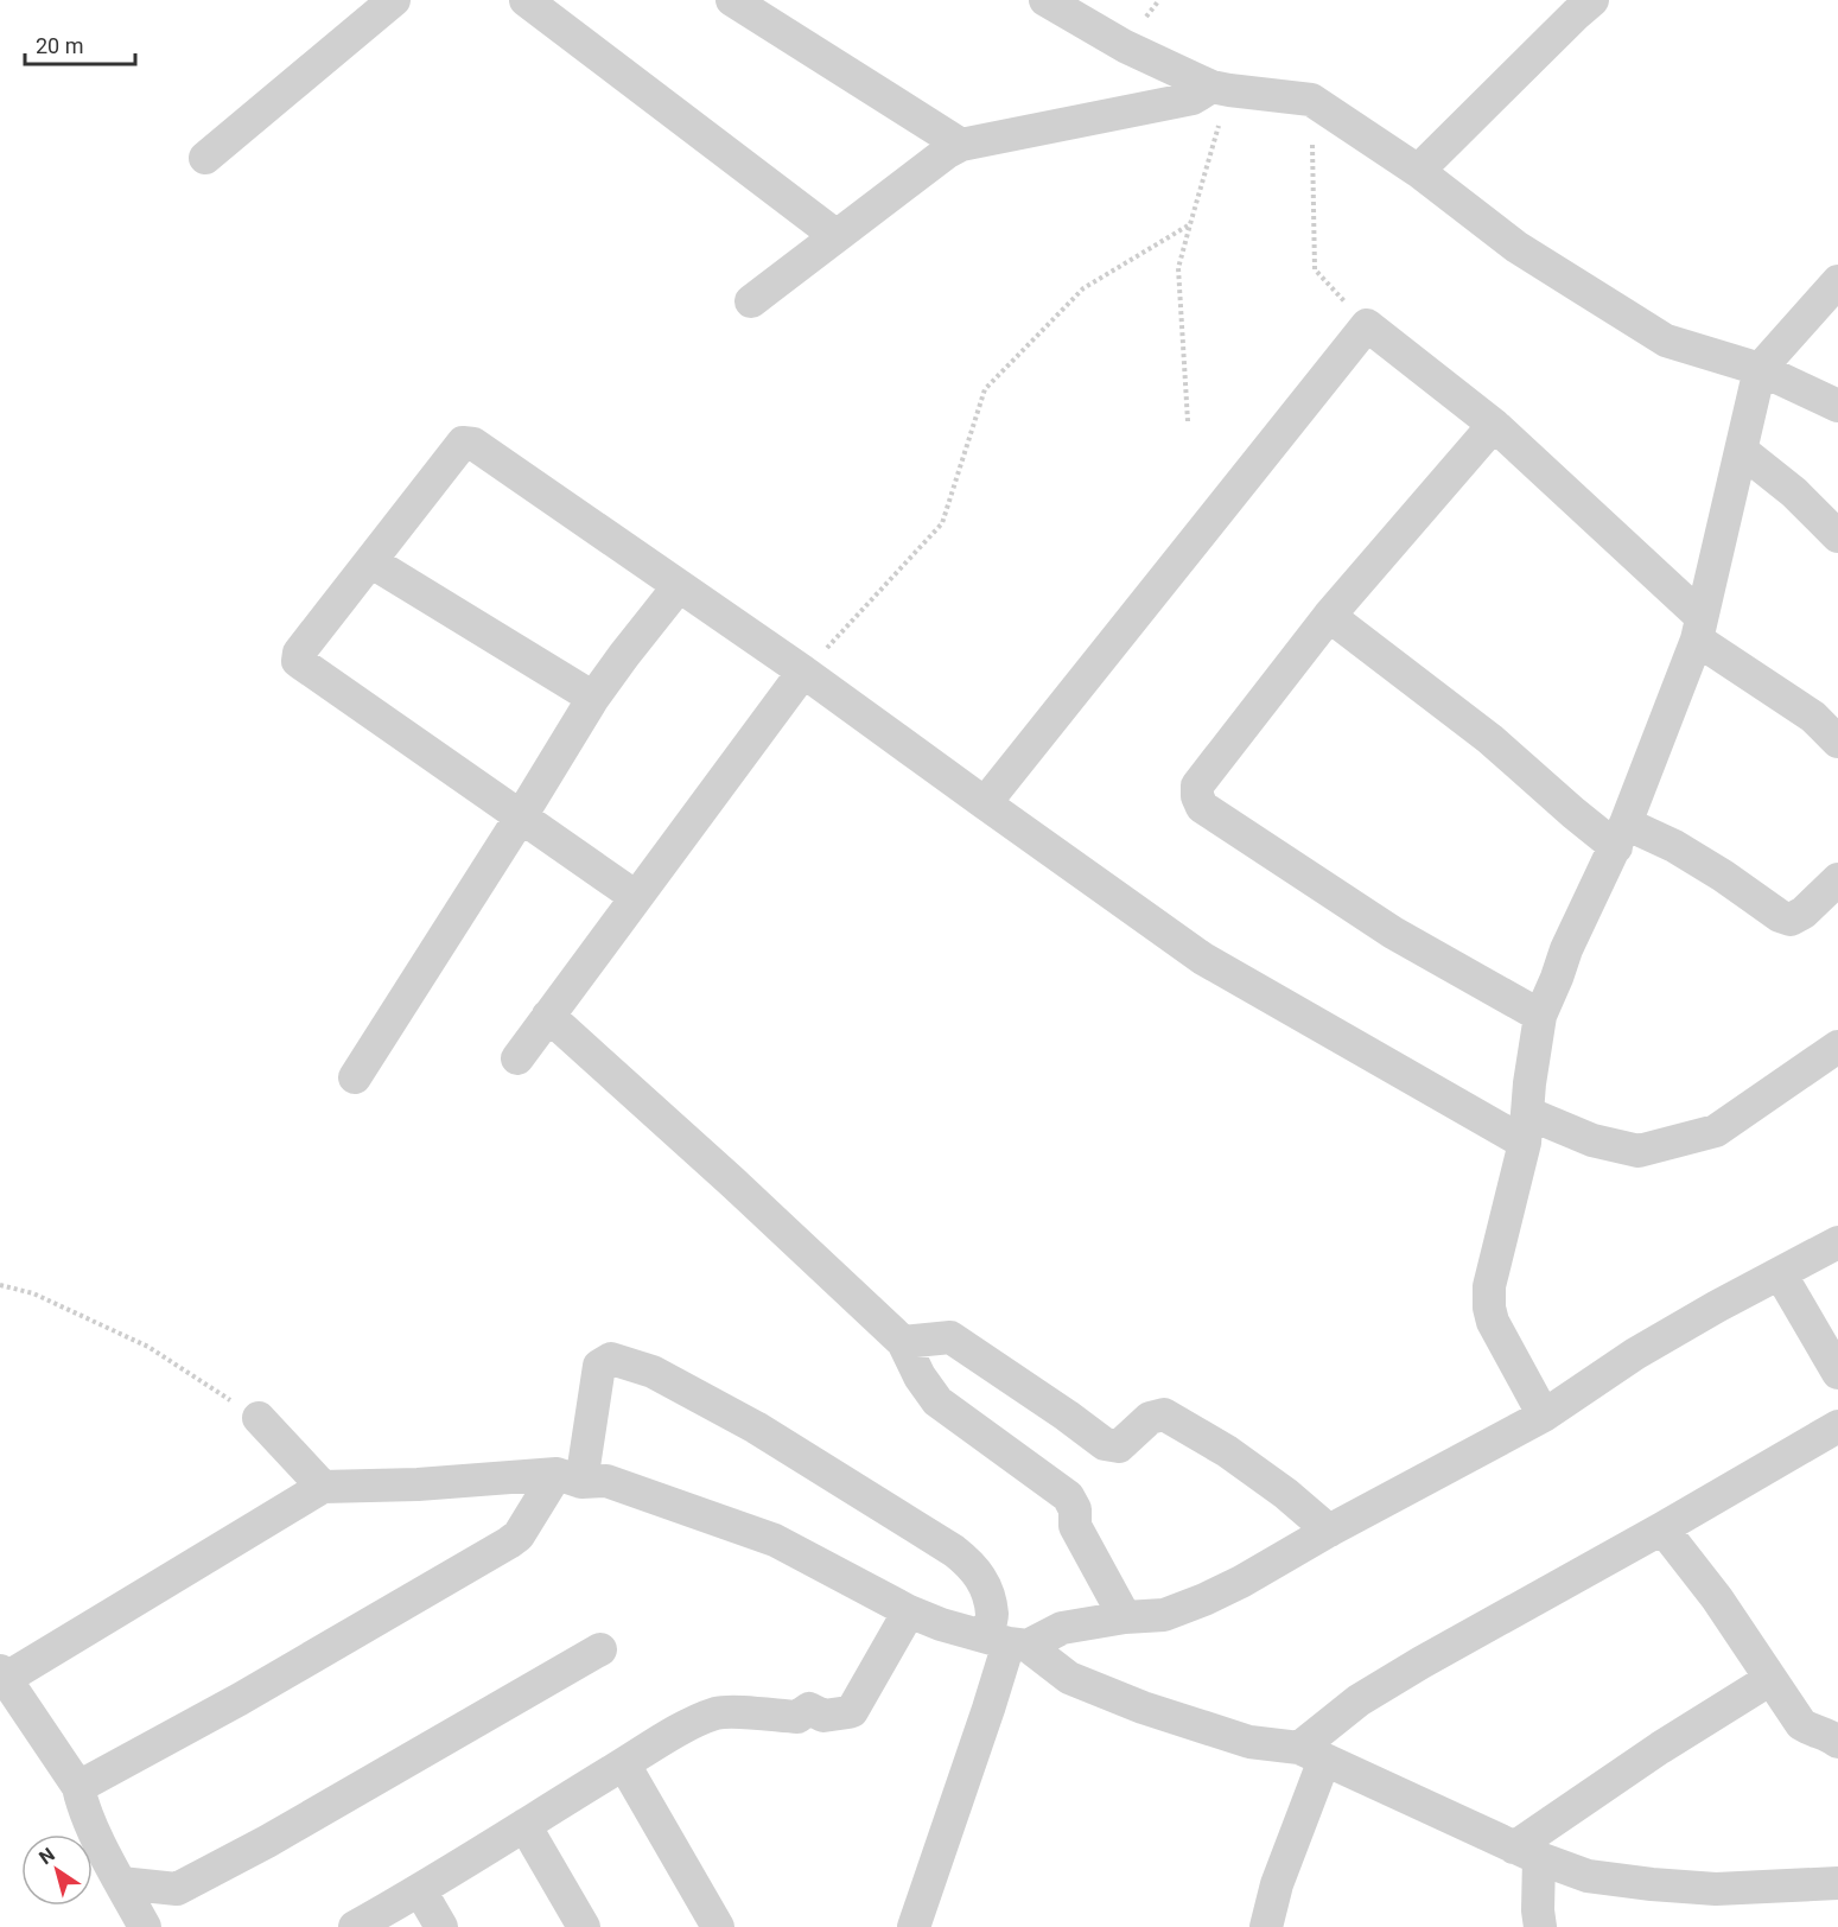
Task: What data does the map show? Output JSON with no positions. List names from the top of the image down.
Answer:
{
  "scale_bar": "20 m",
  "north": "top left"
}
